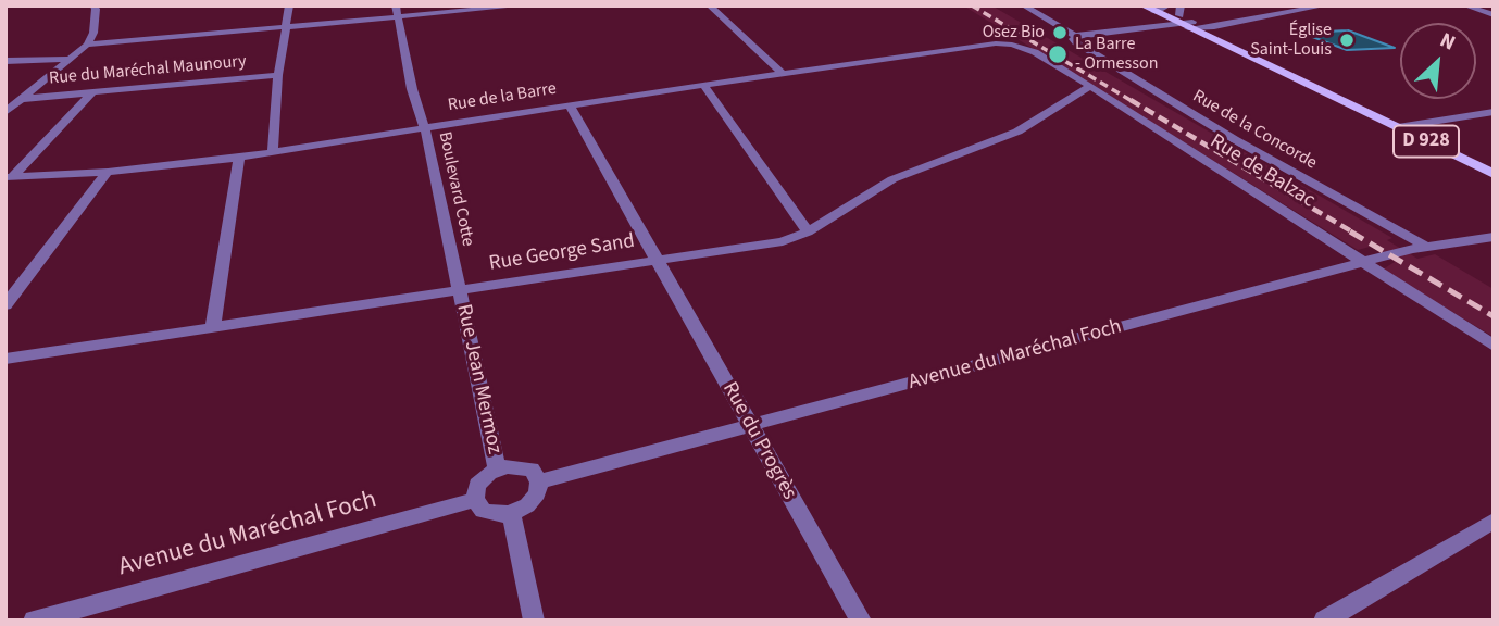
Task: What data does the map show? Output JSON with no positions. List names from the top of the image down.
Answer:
{
  "streets": {
    "main road": ["D 928"],
    "street": [
      "Rue du Maréchal Maunoury",
      "Rue de la Barre",
      "Rue de la Concorde",
      "Rue de Balzac",
      "Boulevard Cotte",
      "Rue George Sand",
      "Avenue du Maréchal Foch",
      "Rue Jean Mermoz",
      "Rue du Progrès"
    ]
  },
  "crossings": [
    ["Rue de la Barre", "Rue de Balzac"],
    ["Rue de la Barre", "Boulevard Cotte"],
    ["Rue de la Barre", "Rue du Progrès"],
    ["Rue de la Concorde", "Avenue du Maréchal Foch"],
    ["Rue de Balzac", "Rue George Sand"],
    ["Rue de Balzac", "Avenue du Maréchal Foch"],
    ["Boulevard Cotte", "Rue George Sand"],
    ["Boulevard Cotte", "Rue Jean Mermoz"],
    ["Rue George Sand", "Rue Jean Mermoz"],
    ["Rue George Sand", "Rue du Progrès"],
    ["Avenue du Maréchal Foch", "Rue Jean Mermoz"],
    ["Avenue du Maréchal Foch", "Rue du Progrès"]
  ],
  "places": ["Osez Bio", "Église Saint-Louis", "La Barre - Ormesson"],
  "north": "top right"
}
